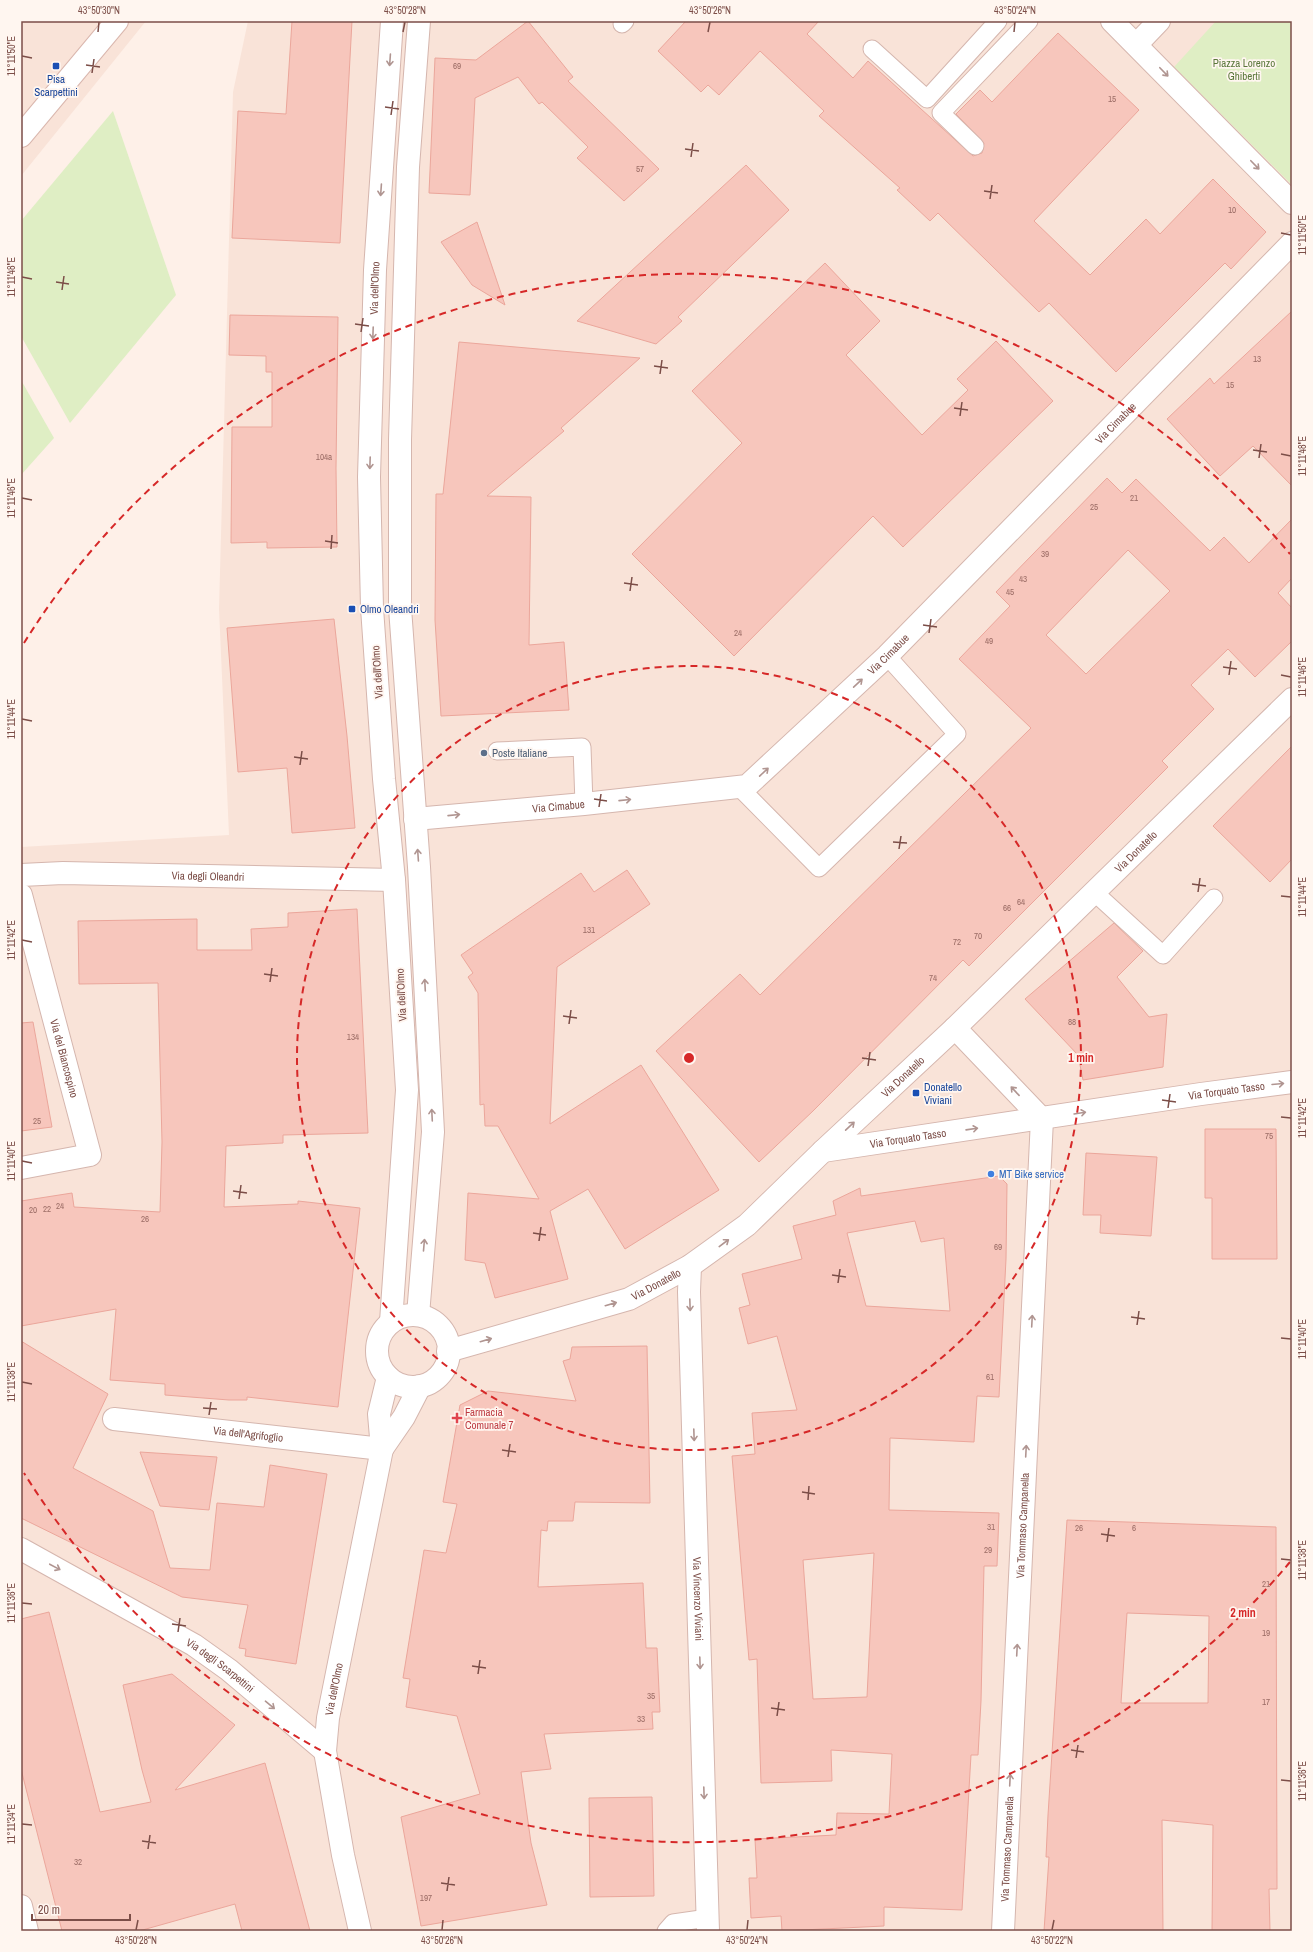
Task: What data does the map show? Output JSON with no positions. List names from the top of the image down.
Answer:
{
  "streets": {
    "street": [
      "Via dell'Olmo",
      "Via Cimabue",
      "Via Donatello",
      "Via degli Oleandri",
      "Via del Biancospino",
      "Via Torquato Tasso",
      "Via dell'Agrifoglio",
      "Via Tommaso Campanella",
      "Via Vincenzo Viviani",
      "Via degli Scarpettini"
    ]
  },
  "crossings": [
    ["Via dell'Olmo", "Via Donatello"],
    ["Via dell'Olmo", "Via degli Oleandri"],
    ["Via dell'Olmo", "Via dell'Agrifoglio"],
    ["Via dell'Olmo", "Via degli Scarpettini"],
    ["Via Donatello", "Via Torquato Tasso"],
    ["Via Donatello", "Via Vincenzo Viviani"],
    ["Via Torquato Tasso", "Via Tommaso Campanella"]
  ],
  "one_way": [
    "Via Cimabue",
    "Via Donatello",
    "Via Torquato Tasso",
    "Via Tommaso Campanella",
    "Via Vincenzo Viviani",
    "Via degli Scarpettini"
  ],
  "parks": ["Piazza Lorenzo Ghiberti"],
  "places": {
    "transit": ["Pisa Scarpettini", "Olmo Oleandri", "Donatello Viviani"],
    "other": ["Poste Italiane", "MT Bike service"],
    "health": ["Farmacia Comunale 7"]
  },
  "house_numbers": [
    "69",
    "15",
    "57",
    "10",
    "13",
    "15",
    "104a",
    "21",
    "25",
    "39",
    "43",
    "45",
    "24",
    "49",
    "64",
    "66",
    "131",
    "70",
    "72",
    "74",
    "88",
    "134",
    "25",
    "75",
    "24",
    "22",
    "20",
    "26",
    "69",
    "61",
    "31",
    "26",
    "6",
    "29",
    "21",
    "19",
    "35",
    "17",
    "33",
    "32",
    "197"
  ],
  "scale_bar": "20 m",
  "coordinates": [
    "43°50'30\"N",
    "43°50'28\"N",
    "43°50'26\"N",
    "43°50'24\"N",
    "11°11'50\"E",
    "11°11'48\"E",
    "11°11'46\"E",
    "11°11'44\"E",
    "11°11'42\"E",
    "11°11'40\"E",
    "11°11'38\"E",
    "11°11'36\"E",
    "11°11'34\"E",
    "43°50'22\"N"
  ],
  "rings": ["1 min", "2 min"]
}
